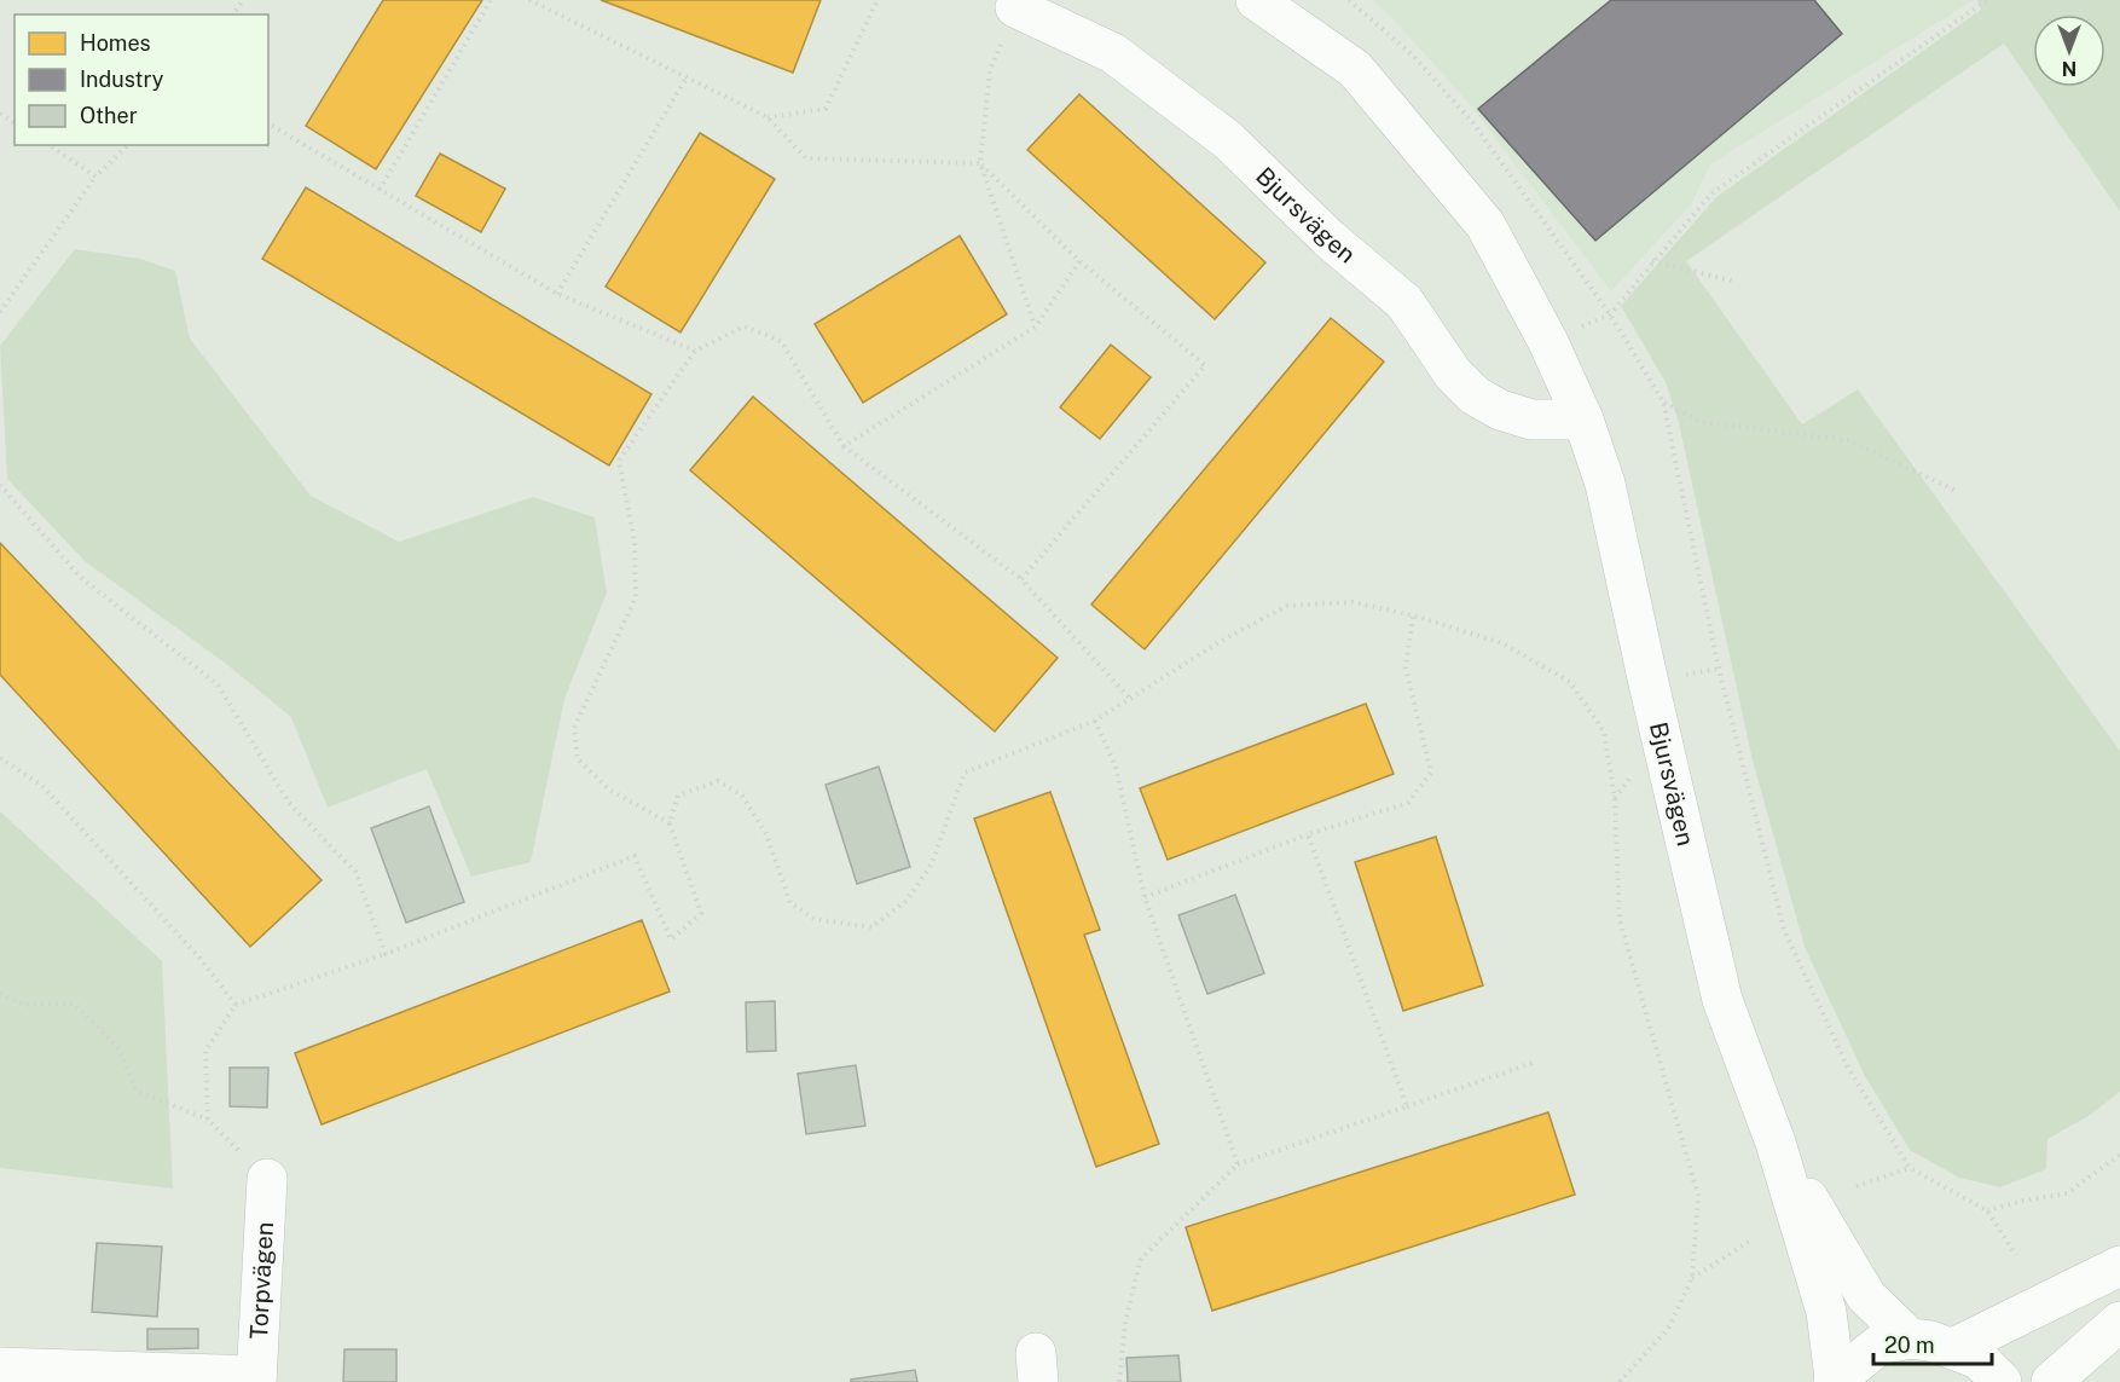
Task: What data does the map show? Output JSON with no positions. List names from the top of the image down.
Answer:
{
  "streets": {
    "street": ["Bjursvägen", "Torpvägen"]
  },
  "legend": ["Homes", "Industry", "Other"],
  "scale_bar": "20 m",
  "north": "bottom"
}
